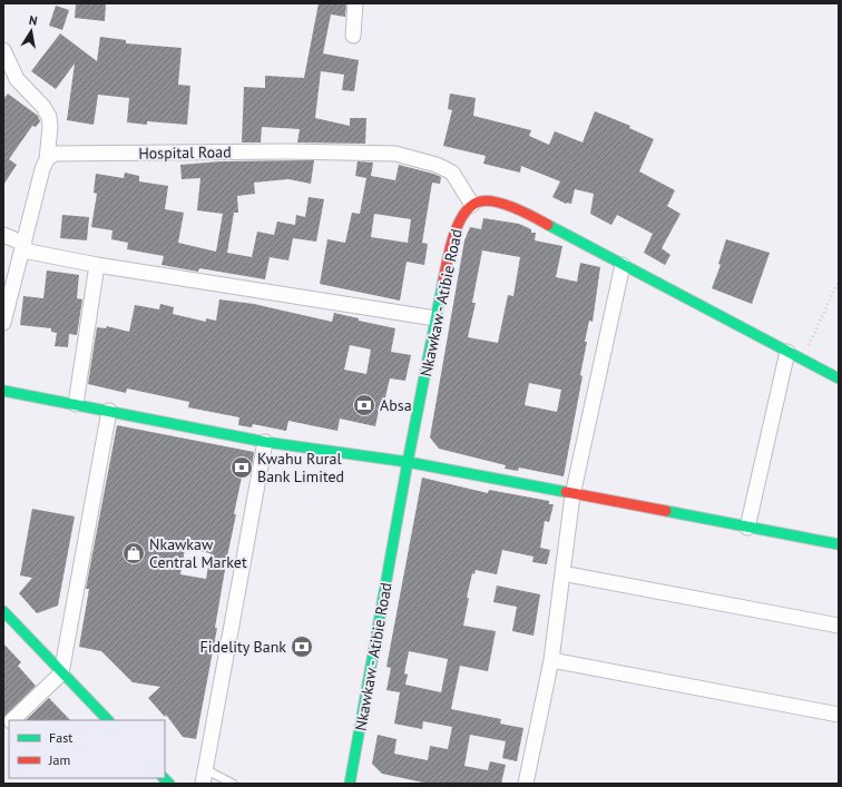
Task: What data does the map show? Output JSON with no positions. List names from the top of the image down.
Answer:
{
  "streets": {
    "main road": ["Nkawkaw - Atibie Road"],
    "street": ["Hospital Road"]
  },
  "crossings": [
    ["Hospital Road", "Nkawkaw - Atibie Road"]
  ],
  "places": {
    "bank": ["Absa", "Kwahu Rural Bank Limited", "Fidelity Bank"],
    "shop": ["Nkawkaw Central Market"]
  },
  "legend": ["Fast", "Jam"],
  "north": "top"
}
